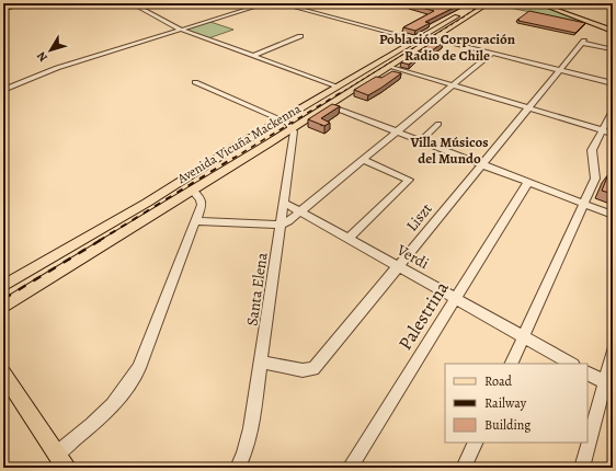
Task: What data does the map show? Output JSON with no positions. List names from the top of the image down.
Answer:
{
  "streets": {
    "main road": ["Avenida Vicuña Mackenna"],
    "street": [
      "Liszt",
      "Verdi",
      "Santa Elena",
      "Palestrina"
    ]
  },
  "crossings": [
    ["Avenida Vicuña Mackenna", "Santa Elena"],
    ["Liszt", "Verdi"],
    ["Liszt", "Santa Elena"],
    ["Verdi", "Santa Elena"],
    ["Verdi", "Palestrina"]
  ],
  "districts": ["Población Corporación Radio de Chile", "Villa Músicos del Mundo"],
  "legend": ["Road", "Railway", "Building"],
  "north": "bottom left"
}
